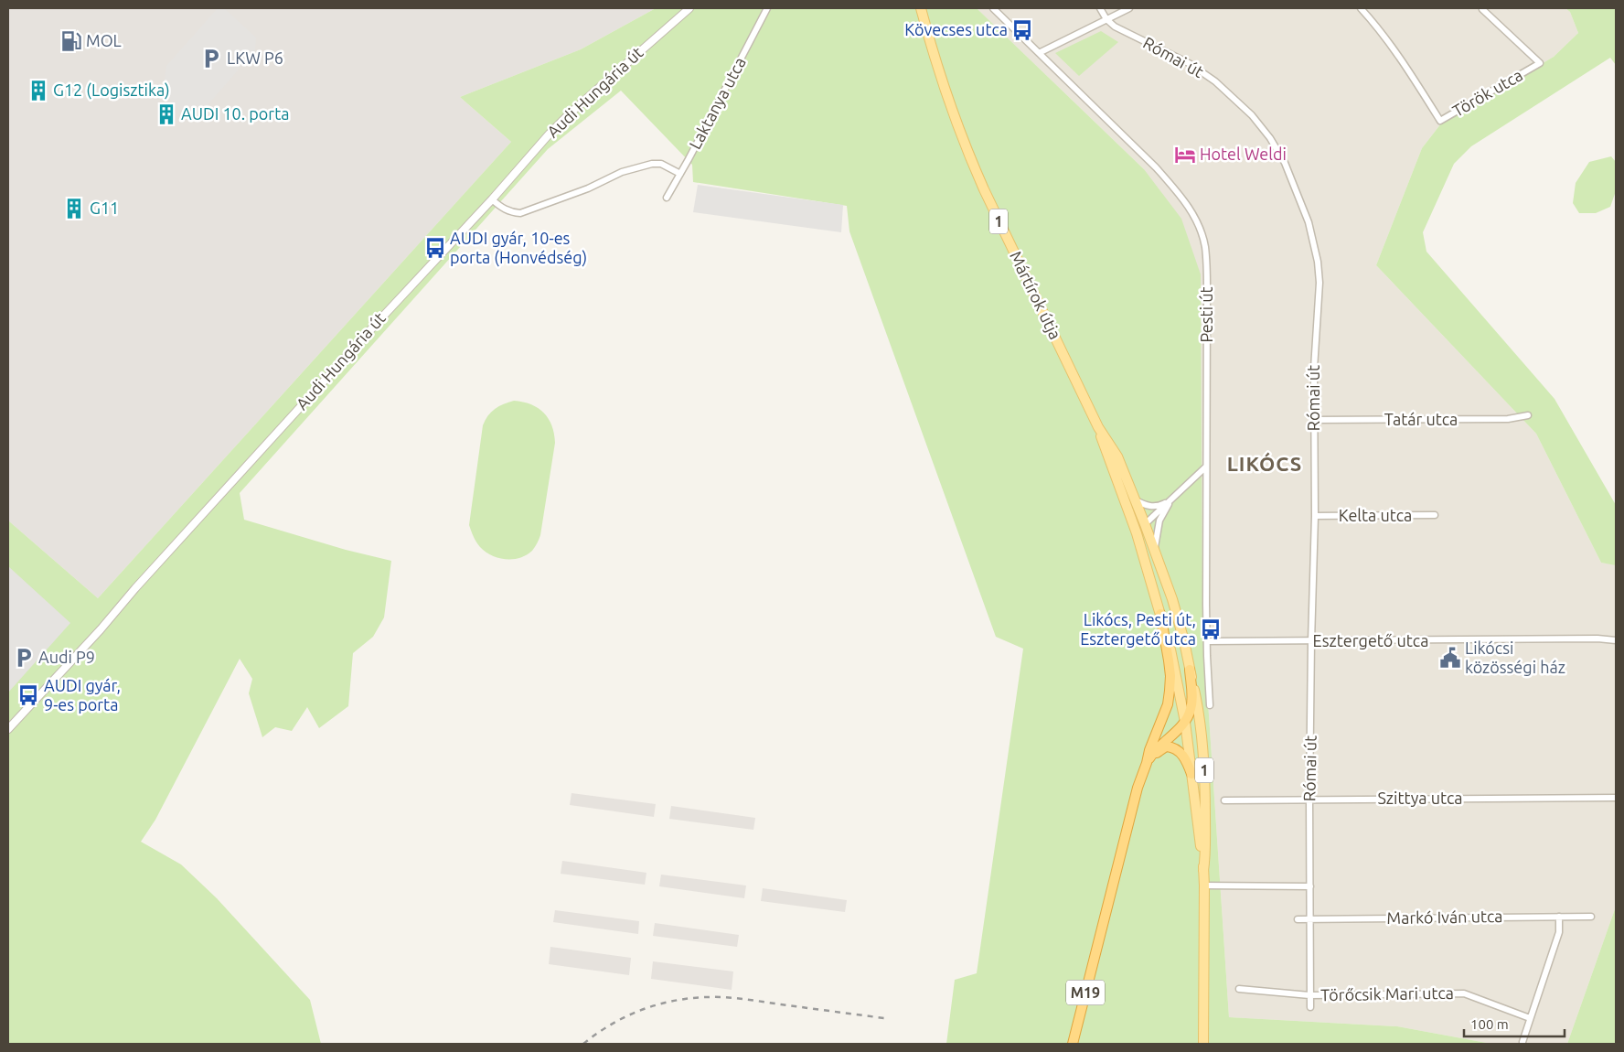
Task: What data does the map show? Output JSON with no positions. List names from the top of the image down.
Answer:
{
  "streets": {
    "highway": ["M19"],
    "main road": ["1", "Mártírok útja"],
    "street": [
      "Római út",
      "Audi Hungária út",
      "Török utca",
      "Laktanya utca",
      "Pesti út",
      "Tatár utca",
      "Kelta utca",
      "Esztergető utca",
      "Szittya utca",
      "Markó Iván utca",
      "Törőcsik Mari utca"
    ]
  },
  "crossings": [
    ["Római út", "Tatár utca"],
    ["Római út", "Kelta utca"],
    ["Római út", "Esztergető utca"],
    ["Római út", "Szittya utca"],
    ["Római út", "Markó Iván utca"],
    ["Római út", "Törőcsik Mari utca"],
    ["1", "Mártírok útja"],
    ["Pesti út", "Esztergető utca"]
  ],
  "districts": ["LIKÓCS"],
  "places": {
    "bus stop": [
      "Kövecses utca",
      "AUDI gyár, 10-es porta (Honvédség)",
      "Likócs, Pesti út, Esztergető utca",
      "AUDI gyár, 9-es porta"
    ],
    "fuel station": ["MOL"],
    "parking": ["LKW P6", "Audi P9"],
    "building": ["G12 (Logisztika)", "AUDI 10. porta", "G11"],
    "hotel": ["Hotel Weldi"],
    "public building": ["Likócsi közösségi ház"]
  },
  "scale_bar": "100 m"
}
